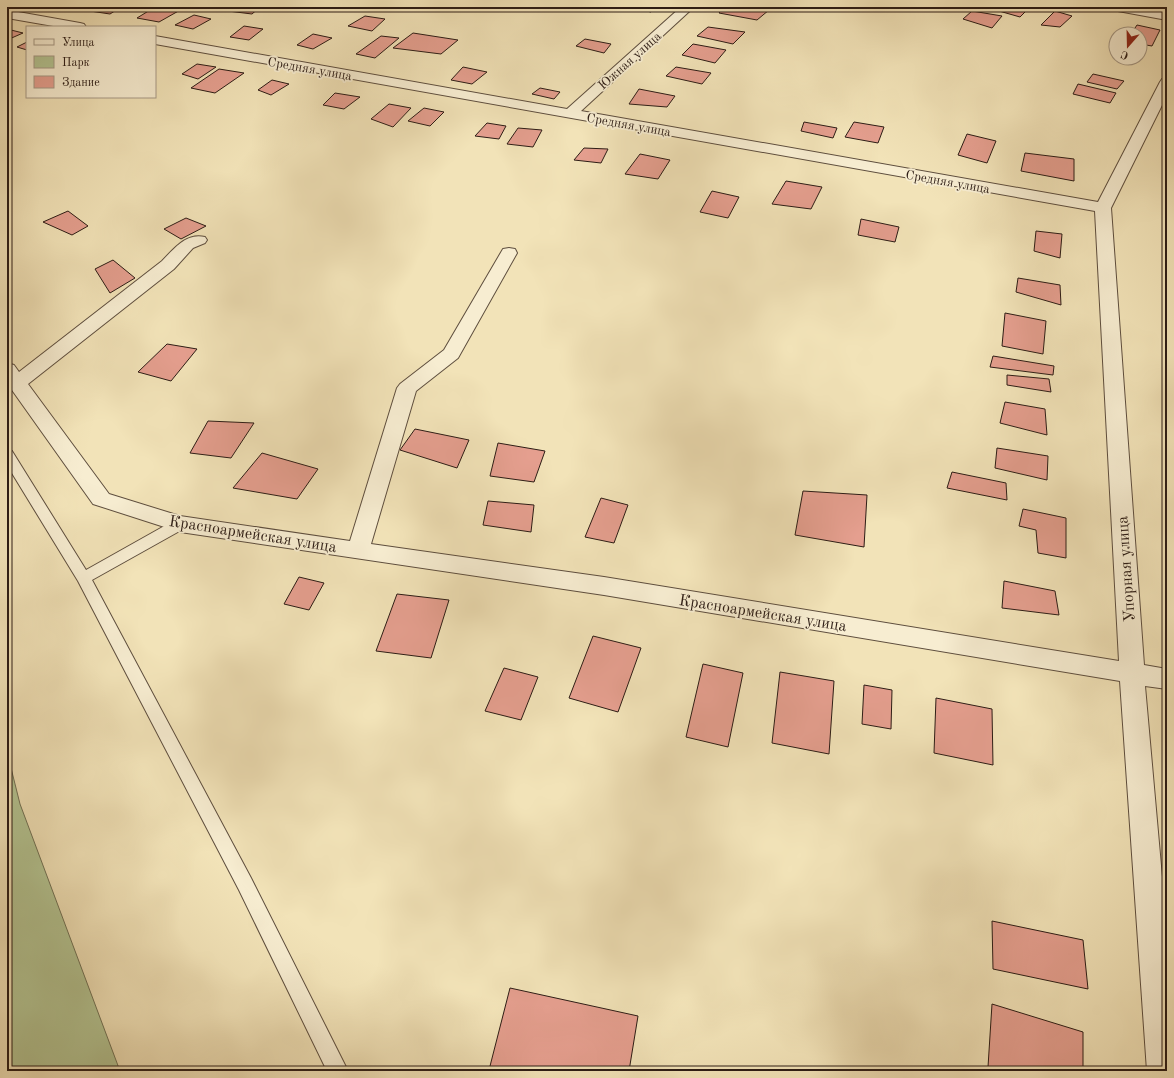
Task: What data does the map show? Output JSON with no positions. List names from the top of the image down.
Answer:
{
  "streets": {
    "street": [
      "Южная улица",
      "Средняя улица",
      "Красноармейская улица",
      "Упорная улица"
    ]
  },
  "crossings": [
    ["Южная улица", "Средняя улица"],
    ["Средняя улица", "Упорная улица"],
    ["Красноармейская улица", "Упорная улица"]
  ],
  "legend": ["Улица", "Парк", "Здание"],
  "north": "bottom"
}
